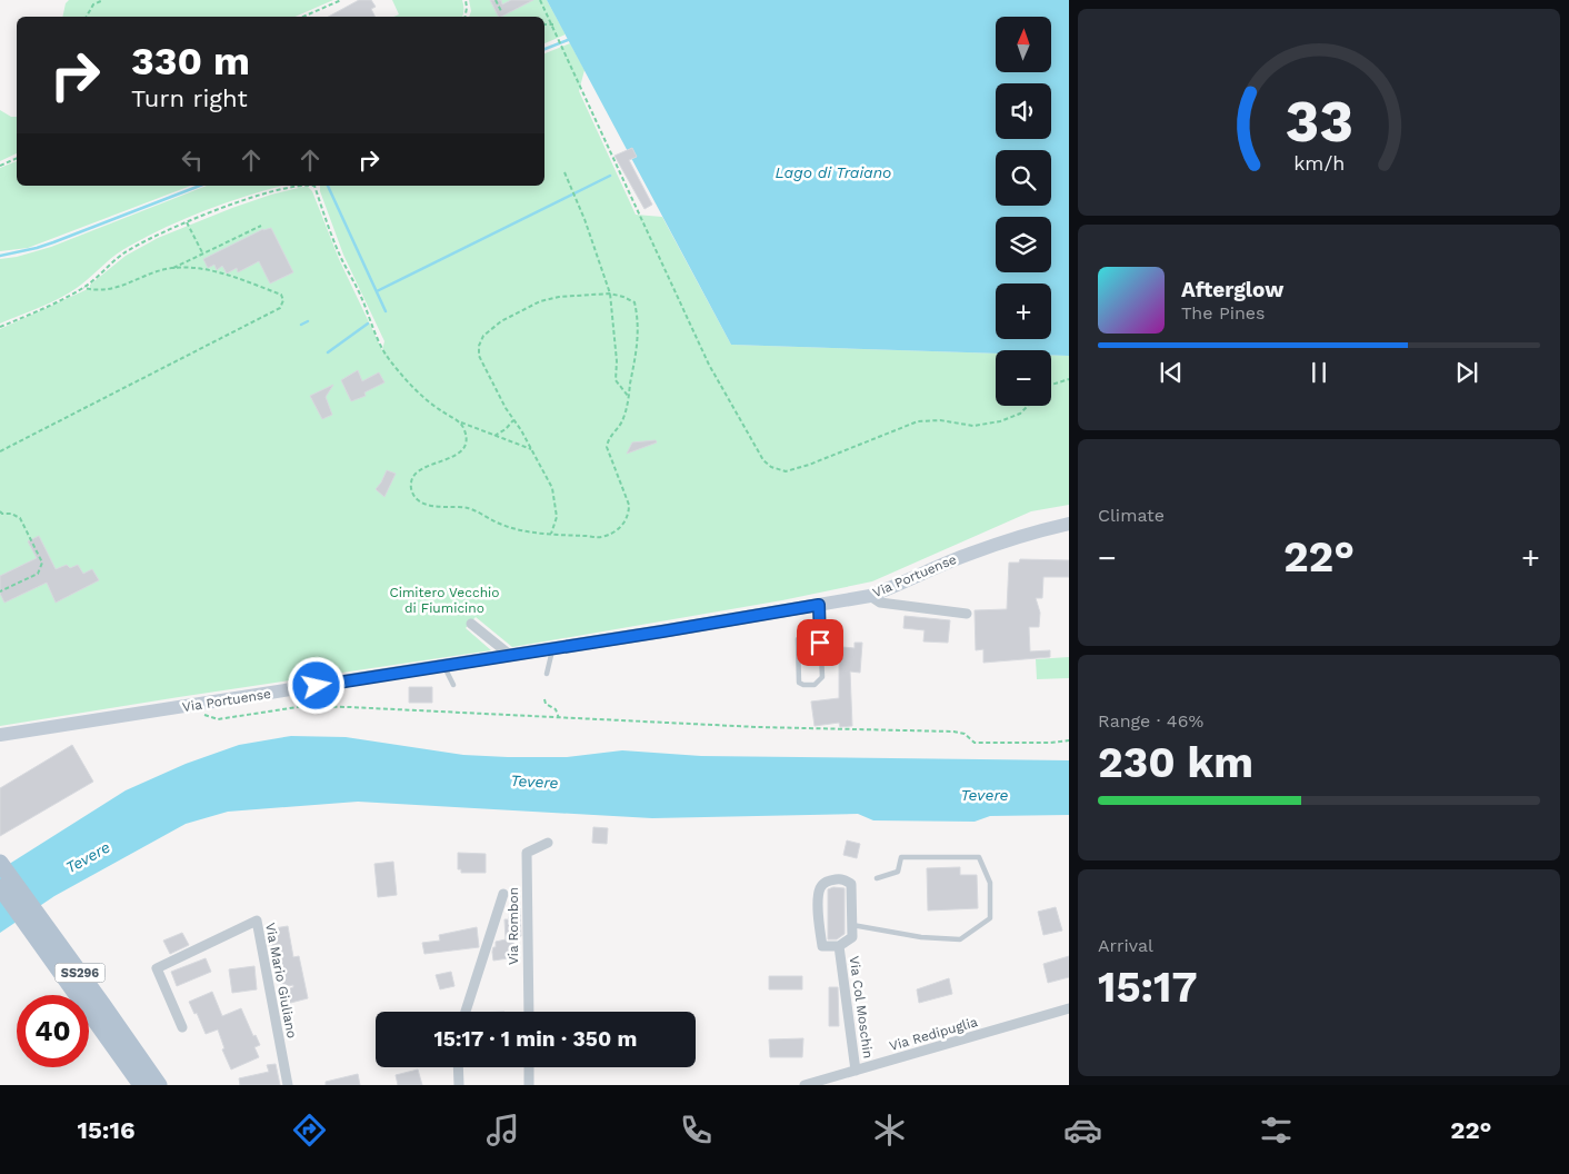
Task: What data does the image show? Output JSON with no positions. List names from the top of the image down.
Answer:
{
  "streets": {
    "main road": ["SS296"],
    "street": [
      "Via Portuense",
      "Via Rombon",
      "Via Mario Giuliano",
      "Via Col Moschin",
      "Via Redipuglia"
    ]
  },
  "crossings": [
    ["Via Col Moschin", "Via Redipuglia"]
  ],
  "water": ["Lago di Traiano", "Tevere"],
  "parks": ["Cimitero Vecchio di Fiumicino"],
  "north": "top",
  "page": {
    "map_buttons": ["+", "−"],
    "turn": ["330 m", "Turn right"],
    "song": ["Afterglow", "The Pines"],
    "tile": [
      "Climate",
      ["Range · 46%", "230 km"],
      ["Arrival", "15:17"]
    ],
    "heat": ["−", "22°", "+"],
    "limit": "40",
    "trip": "15:17 · 1 min · 350 m",
    "tabs": ["15:16", "22°"],
    "gauge": ["33", "km/h"]
  }
}
